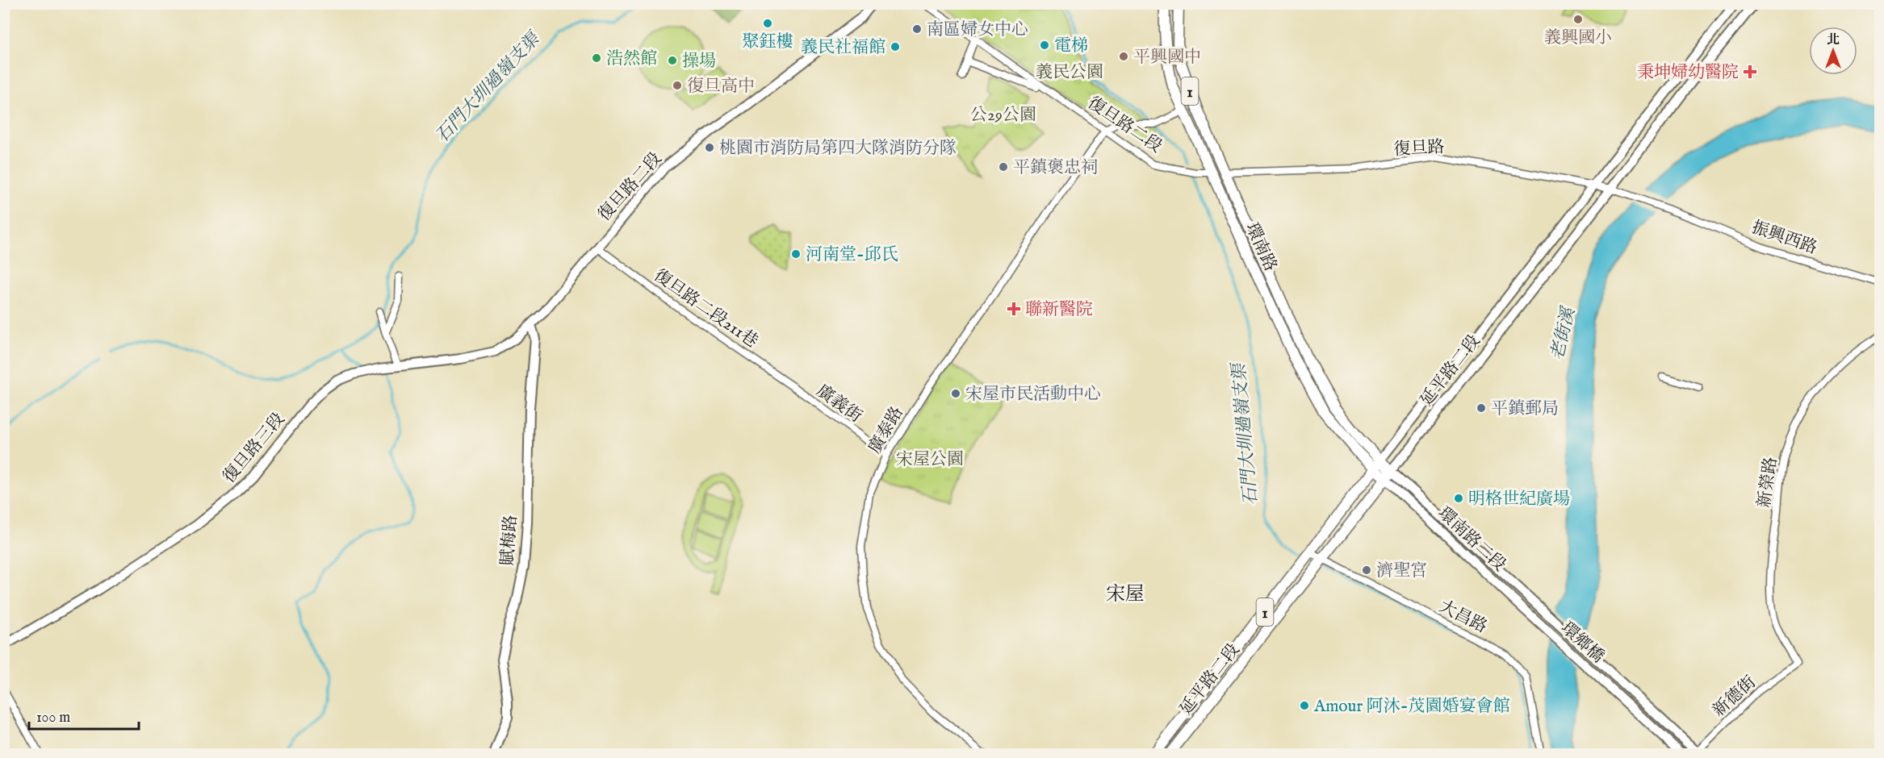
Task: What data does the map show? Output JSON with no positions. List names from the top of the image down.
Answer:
{
  "streets": {
    "main road": [
      "1",
      "復旦路二段",
      "環南路",
      "延平路二段",
      "復旦路三段",
      "環南路二段",
      "賦梅路",
      "環鄉橋"
    ],
    "street": [
      "復旦路",
      "振興西路",
      "復旦路二段211巷",
      "廣義街",
      "廣泰路",
      "新榮路",
      "大昌路",
      "新德街"
    ]
  },
  "crossings": [
    ["復旦路二段", "復旦路"],
    ["復旦路二段", "環南路"],
    ["復旦路二段", "復旦路二段211巷"],
    ["復旦路二段", "廣泰路"],
    ["復旦路二段", "復旦路三段"],
    ["復旦路二段", "賦梅路"],
    ["復旦路", "振興西路"],
    ["復旦路", "環南路"],
    ["復旦路", "延平路二段"],
    ["振興西路", "延平路二段"],
    ["環南路", "延平路二段"],
    ["環南路", "環南路二段"],
    ["復旦路二段211巷", "廣義街"],
    ["延平路二段", "環南路二段"],
    ["延平路二段", "大昌路"],
    ["廣義街", "廣泰路"],
    ["新榮路", "新德街"],
    ["環南路二段", "環鄉橋"],
    ["環鄉橋", "新德街"]
  ],
  "districts": ["宋屋"],
  "water": ["石門大圳過嶺支渠", "老街溪"],
  "parks": ["義民公園", "公29公園", "宋屋公園"],
  "places": {
    "other": [
      "義興國小",
      "聚鈺樓",
      "南區婦女中心",
      "電梯",
      "義民社福館",
      "平興國中",
      "浩然館",
      "操場",
      "復旦高中",
      "桃園市消防局第四大隊消防分隊",
      "平鎮褒忠祠",
      "河南堂-邱氏",
      "宋屋市民活動中心",
      "平鎮郵局",
      "明格世紀廣場",
      "濟聖宮",
      "Amour 阿沐-茂園婚宴會館"
    ],
    "health": ["秉坤婦幼醫院", "聯新醫院"]
  },
  "scale_bar": "100 m",
  "north": "top"
}
